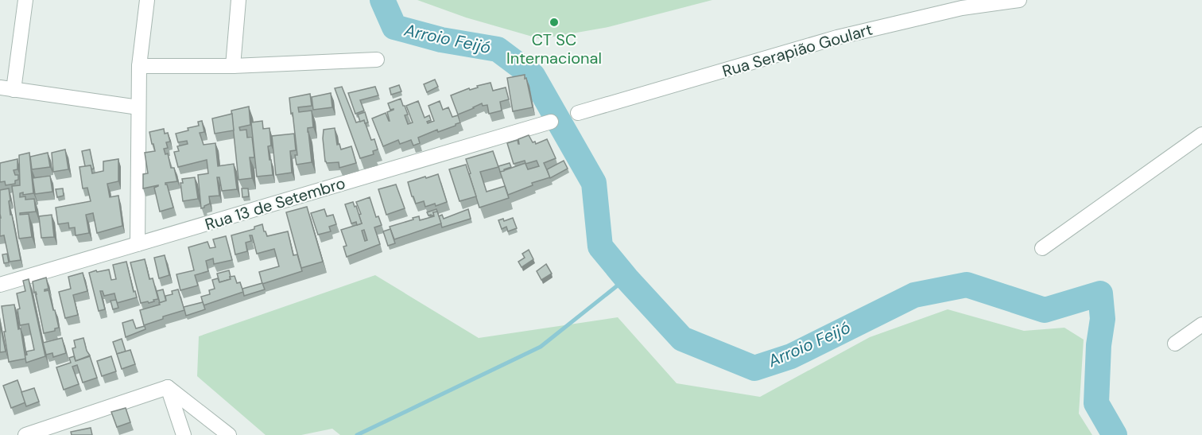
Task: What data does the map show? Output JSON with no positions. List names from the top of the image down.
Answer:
{
  "streets": {
    "street": ["Rua Serapião Goulart", "Rua 13 de Setembro"]
  },
  "water": ["Arroio Feijó"],
  "places": ["CT SC Internacional"]
}
